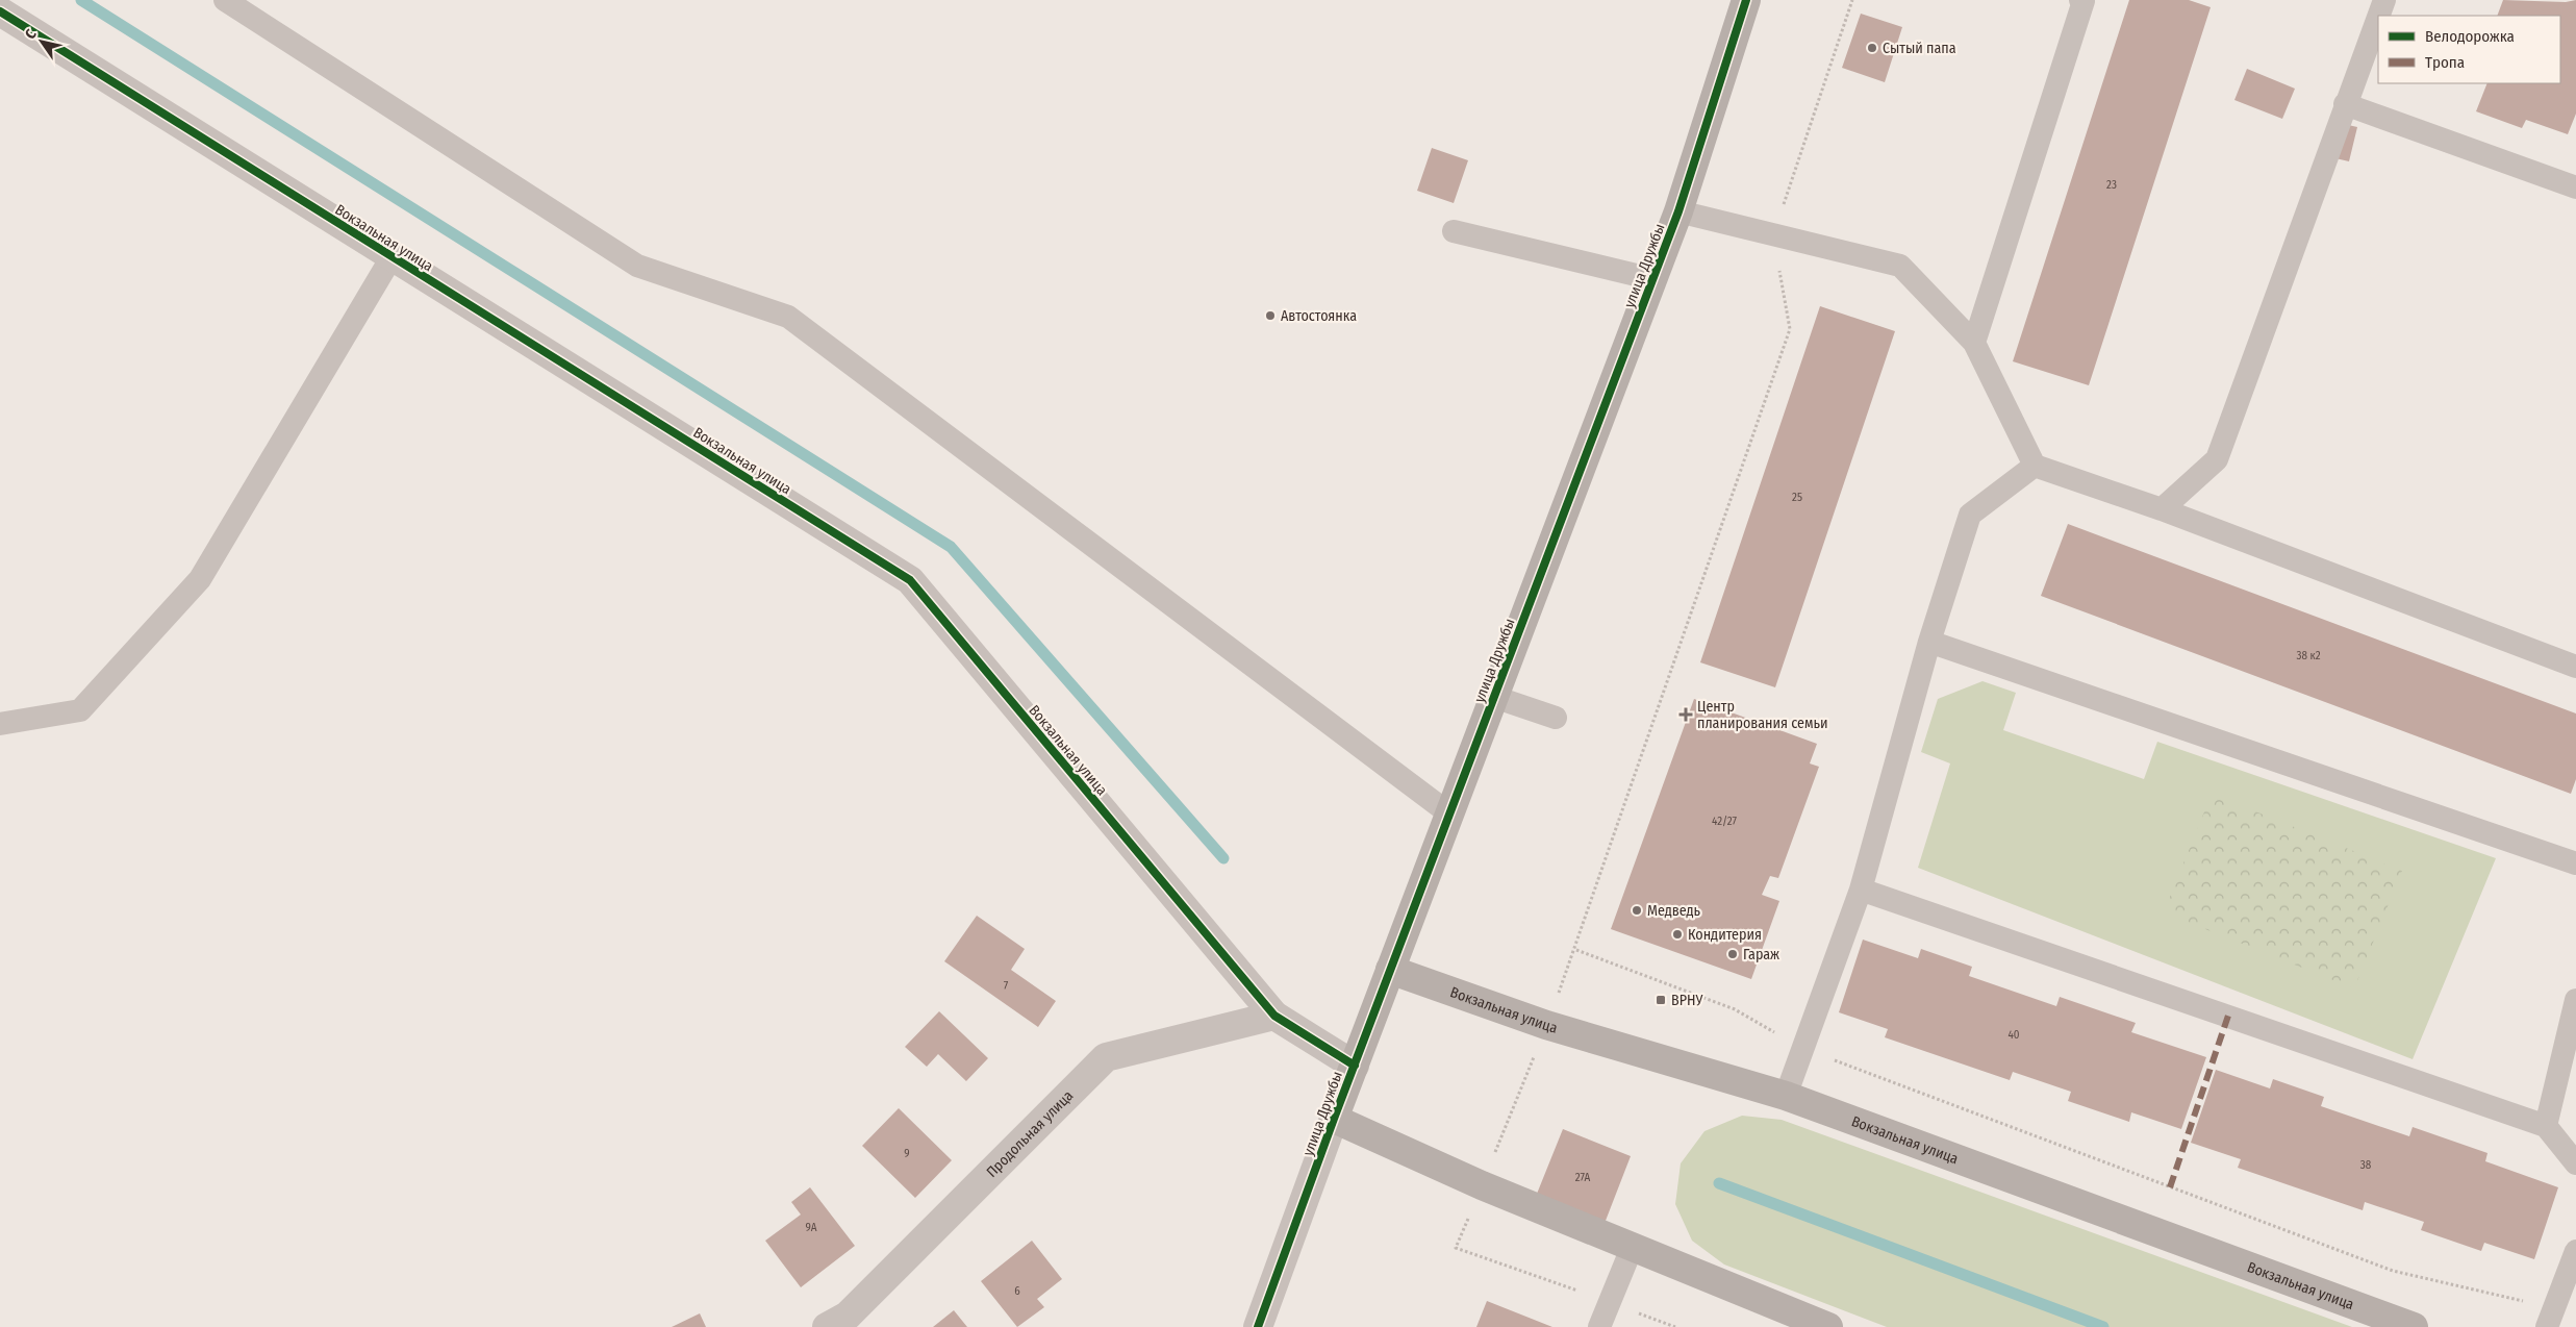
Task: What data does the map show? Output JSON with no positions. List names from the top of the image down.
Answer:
{
  "streets": {
    "street": ["Вокзальная улица", "улица Дружбы", "Продольная улица"]
  },
  "crossings": [
    ["Вокзальная улица", "улица Дружбы"],
    ["Вокзальная улица", "Продольная улица"]
  ],
  "places": {
    "other": [
      "Сытый папа",
      "Автостоянка",
      "Медведь",
      "Кондитерия",
      "Гараж"
    ],
    "health": ["Центр планирования семьи"],
    "transit": ["ВРНУ"]
  },
  "house_numbers": [
    "23",
    "25",
    "38 к2",
    "42/27",
    "7",
    "40",
    "9",
    "38",
    "27А",
    "9А",
    "6"
  ],
  "legend": ["Велодорожка", "Тропа"],
  "north": "top left"
}
